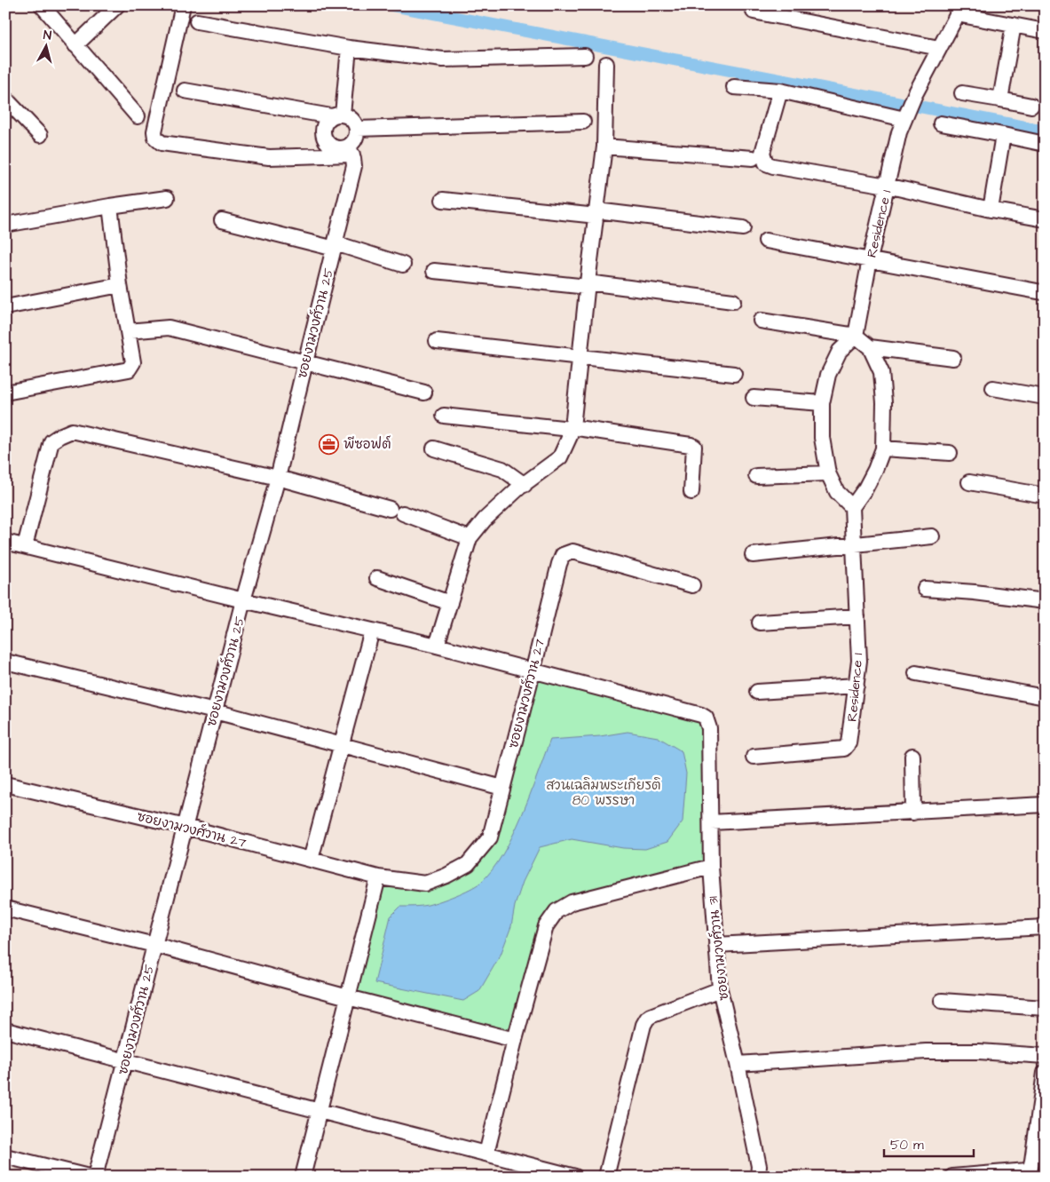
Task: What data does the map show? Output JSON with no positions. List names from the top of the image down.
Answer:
{
  "streets": {
    "street": [
      "Residence 1",
      "ซอยงามวงศ์วาน 25",
      "ซอยงามวงศ์วาน 27",
      "ซอยงามวงศ์วาน 31"
    ]
  },
  "crossings": [
    ["ซอยงามวงศ์วาน 25", "ซอยงามวงศ์วาน 27"],
    ["ซอยงามวงศ์วาน 27", "ซอยงามวงศ์วาน 31"]
  ],
  "parks": ["สวนเฉลิมพระเกียรติ 80 พรรษา"],
  "places": {
    "office": ["พีซอฟต์"]
  },
  "scale_bar": "50 m",
  "north": "top"
}
